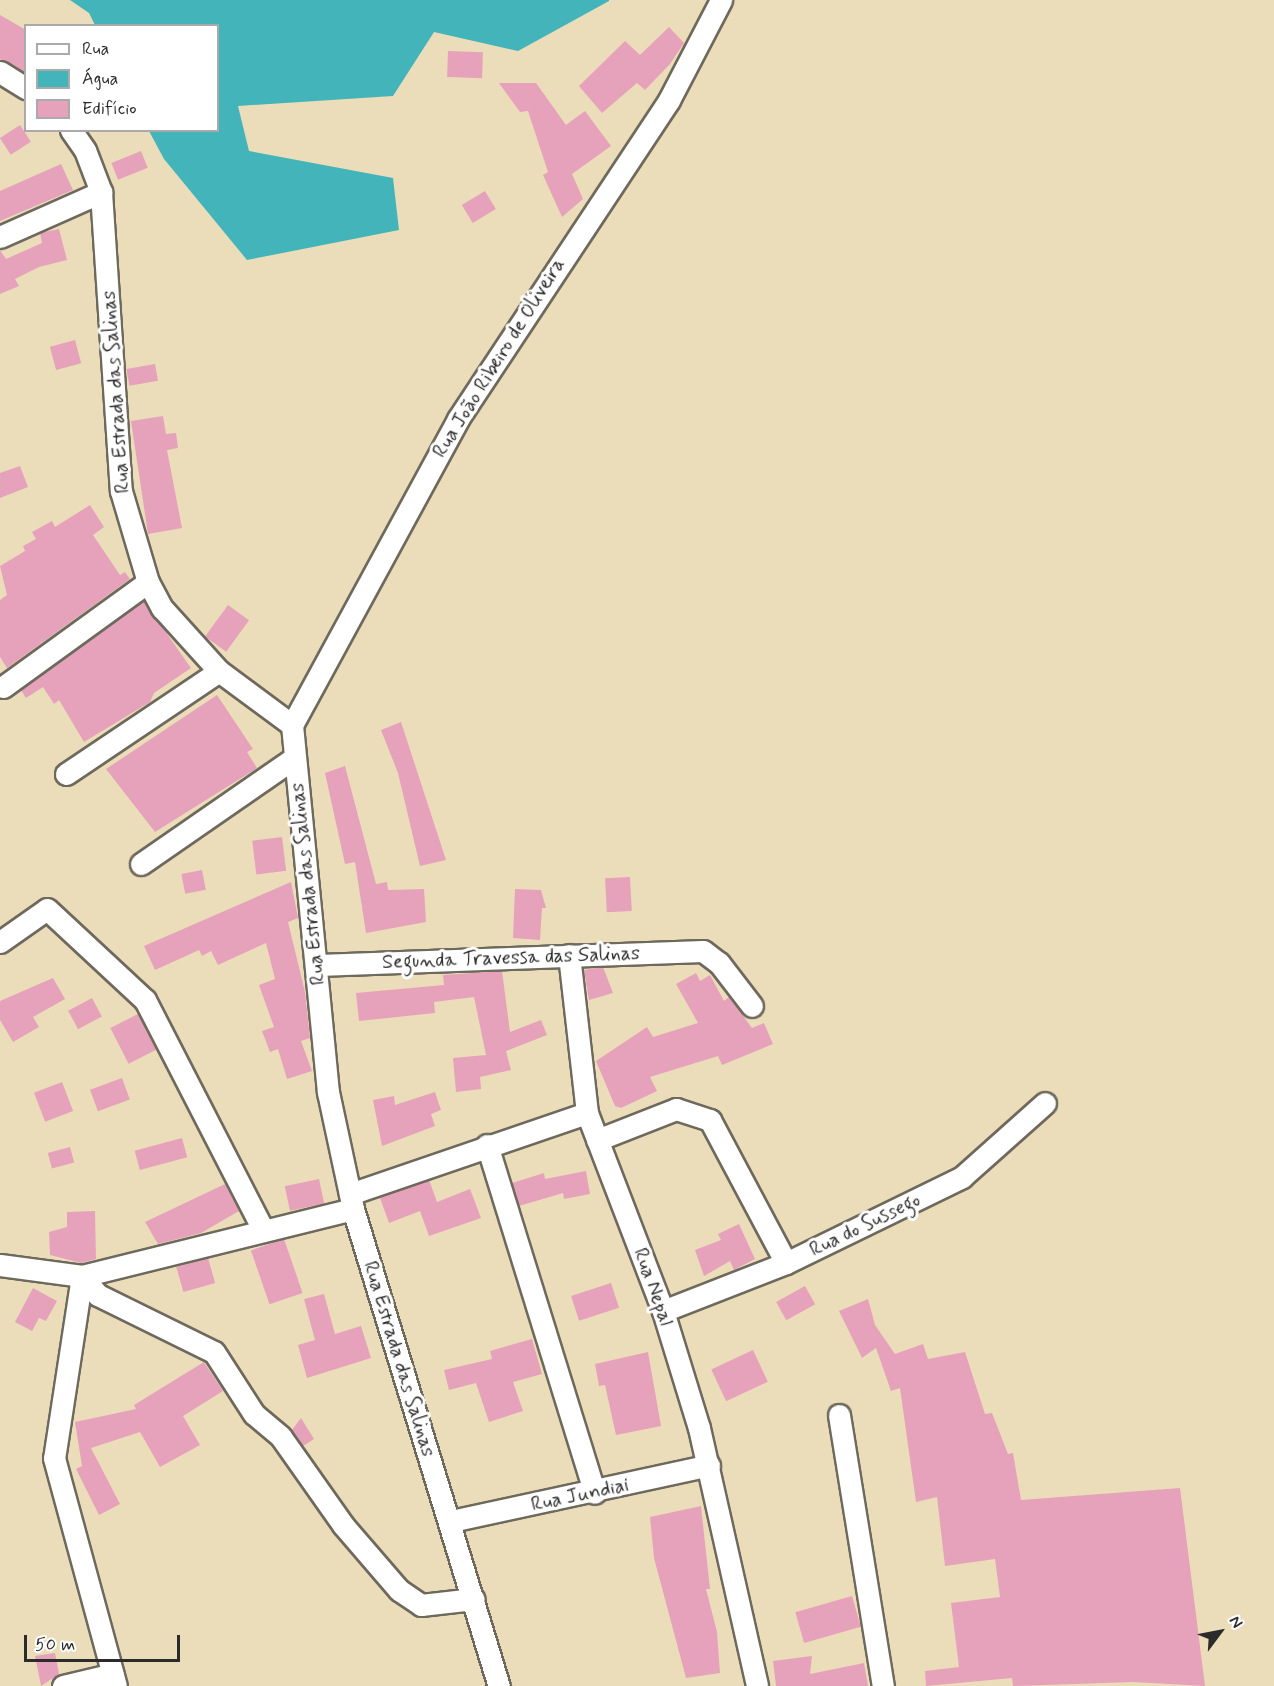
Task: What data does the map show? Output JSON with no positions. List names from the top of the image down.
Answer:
{
  "streets": {
    "street": [
      "Rua João Ribeiro de Oliveira",
      "Rua Estrada das Salinas",
      "Segunda Travessa das Salinas",
      "Rua do Sussego",
      "Rua Nepal",
      "Rua Jundiai"
    ]
  },
  "crossings": [
    ["Rua João Ribeiro de Oliveira", "Rua Estrada das Salinas"],
    ["Rua Estrada das Salinas", "Segunda Travessa das Salinas"],
    ["Rua Estrada das Salinas", "Rua Jundiai"],
    ["Rua do Sussego", "Rua Nepal"],
    ["Rua Nepal", "Rua Jundiai"]
  ],
  "legend": ["Rua", "Água", "Edifício"],
  "scale_bar": "50 m",
  "north": "top right"
}
